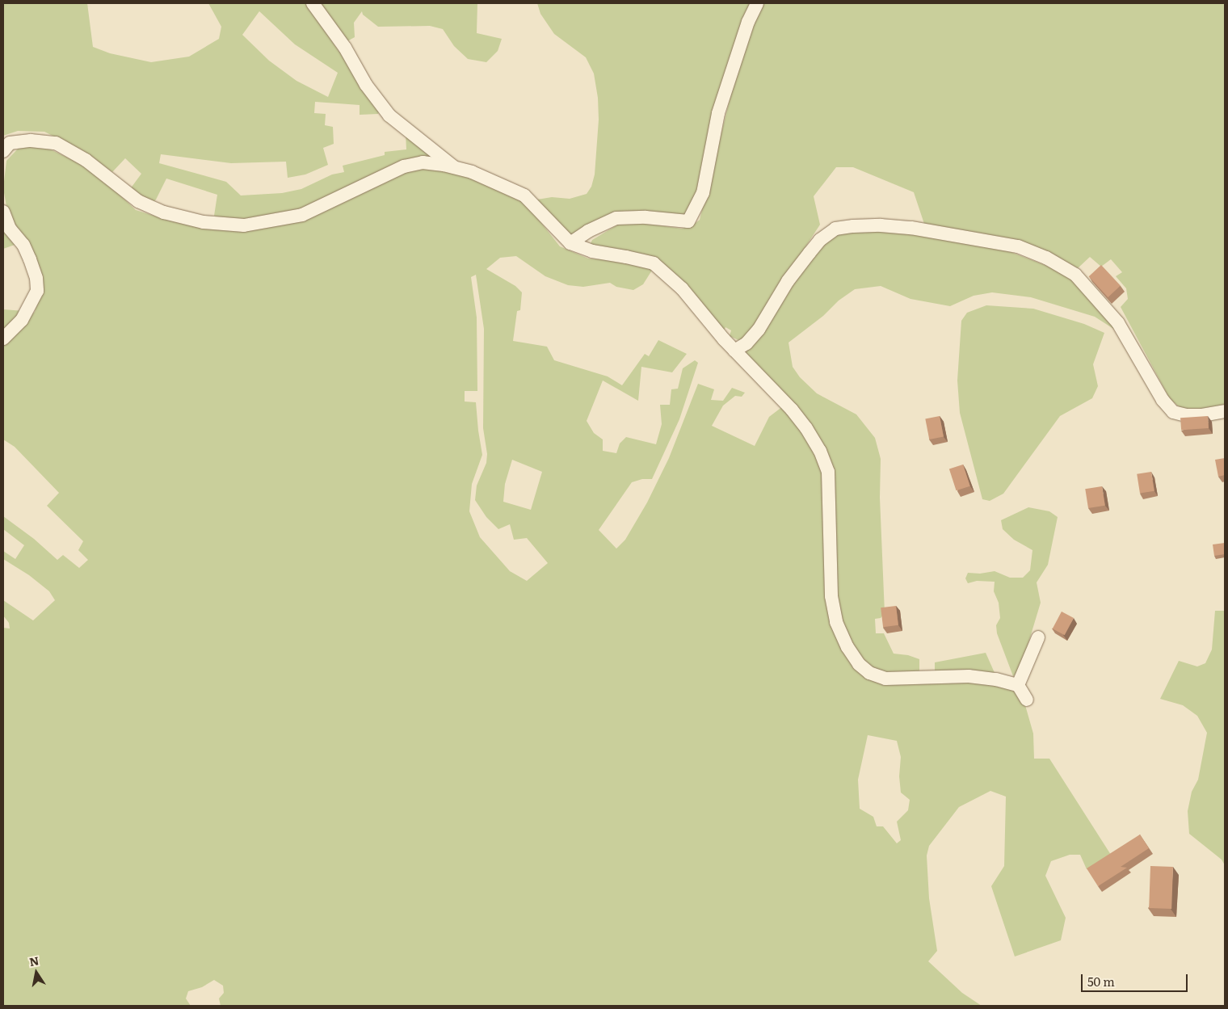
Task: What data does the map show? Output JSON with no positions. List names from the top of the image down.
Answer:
{
  "scale_bar": "50 m",
  "north": "top"
}
